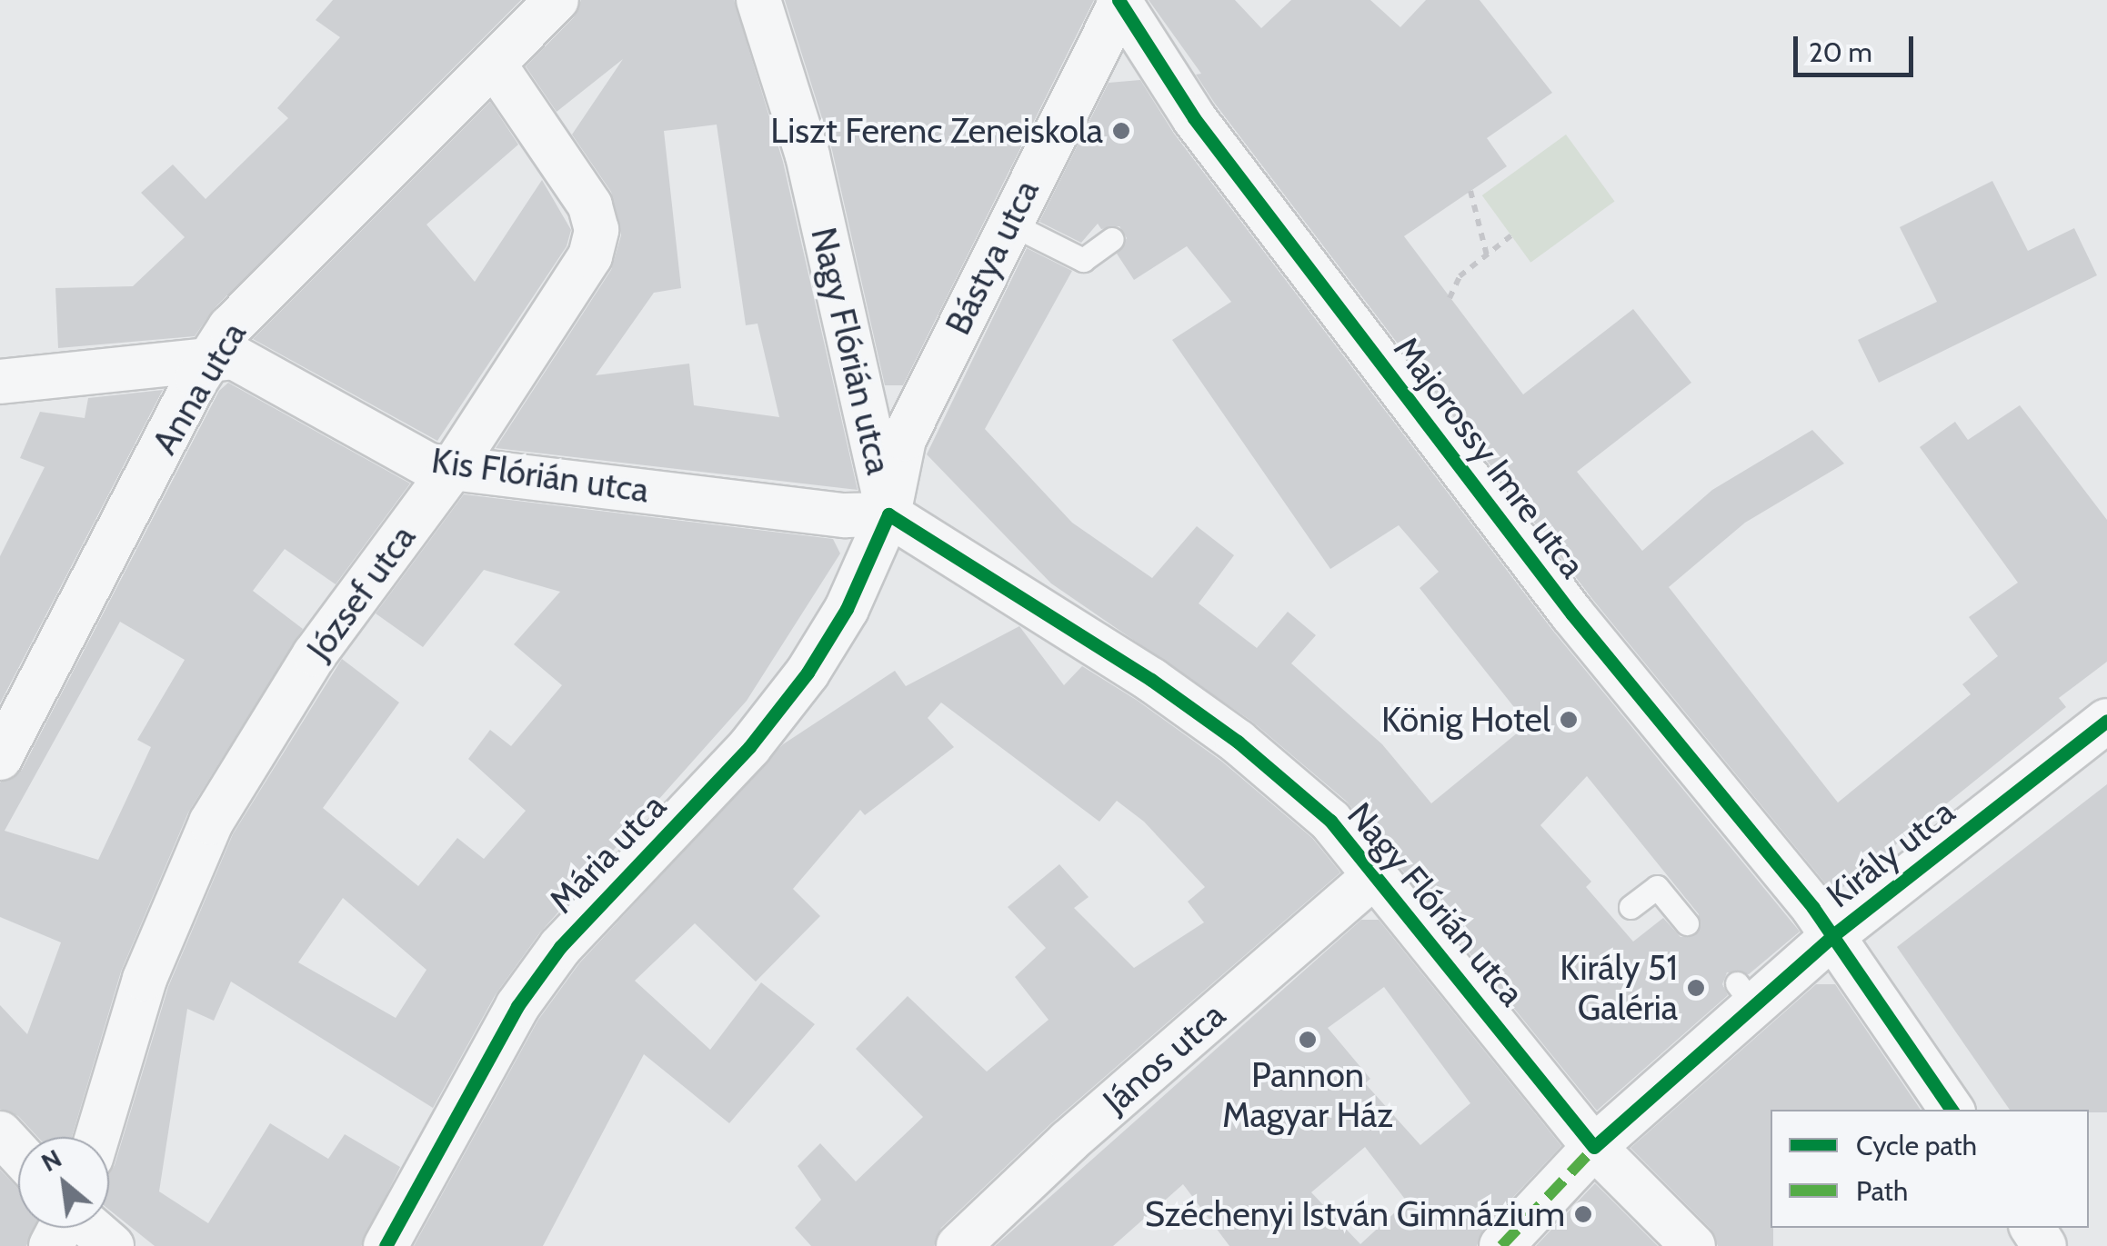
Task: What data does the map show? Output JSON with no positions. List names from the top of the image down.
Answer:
{
  "streets": {
    "street": [
      "Bástya utca",
      "Nagy Flórián utca",
      "Anna utca",
      "Majorossy Imre utca",
      "Kis Flórián utca",
      "József utca",
      "Mária utca",
      "Király utca",
      "János utca"
    ]
  },
  "crossings": [
    ["Bástya utca", "Nagy Flórián utca"],
    ["Bástya utca", "Majorossy Imre utca"],
    ["Bástya utca", "Kis Flórián utca"],
    ["Bástya utca", "Mária utca"],
    ["Nagy Flórián utca", "Kis Flórián utca"],
    ["Nagy Flórián utca", "Mária utca"],
    ["Nagy Flórián utca", "Király utca"],
    ["Nagy Flórián utca", "János utca"],
    ["Anna utca", "Kis Flórián utca"],
    ["Anna utca", "József utca"],
    ["Majorossy Imre utca", "Király utca"],
    ["Kis Flórián utca", "József utca"],
    ["Kis Flórián utca", "Mária utca"]
  ],
  "places": [
    "Liszt Ferenc Zeneiskola",
    "König Hotel",
    "Király 51 Galéria",
    "Pannon Magyar Ház",
    "Széchenyi István Gimnázium"
  ],
  "legend": ["Cycle path", "Path"],
  "scale_bar": "20 m",
  "north": "top left"
}
